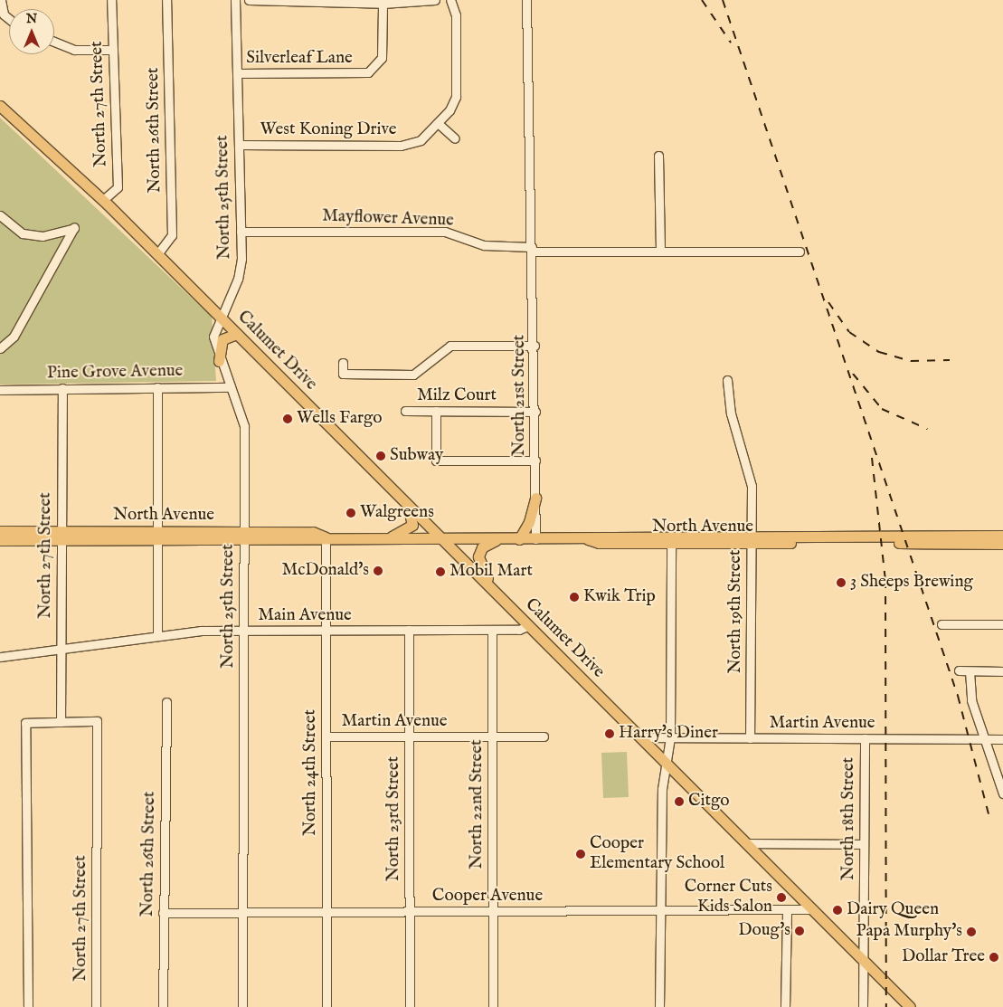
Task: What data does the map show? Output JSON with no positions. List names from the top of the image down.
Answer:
{
  "streets": {
    "main road": ["Calumet Drive", "North Avenue"],
    "street": [
      "Silverleaf Lane",
      "North 27th Street",
      "North 26th Street",
      "West Koning Drive",
      "North 25th Street",
      "Mayflower Avenue",
      "Pine Grove Avenue",
      "North 21st Street",
      "Milz Court",
      "North 19th Street",
      "Main Avenue",
      "Martin Avenue",
      "North 24th Street",
      "North 22nd Street",
      "North 23rd Street",
      "North 18th Street",
      "Cooper Avenue"
    ]
  },
  "crossings": [
    ["Silverleaf Lane", "North 25th Street"],
    ["North 27th Street", "Calumet Drive"],
    ["North 27th Street", "Pine Grove Avenue"],
    ["North 27th Street", "North Avenue"],
    ["North 27th Street", "Main Avenue"],
    ["North 26th Street", "Calumet Drive"],
    ["North 26th Street", "Cooper Avenue"],
    ["West Koning Drive", "North 25th Street"],
    ["North 25th Street", "Mayflower Avenue"],
    ["North 25th Street", "Calumet Drive"],
    ["North 25th Street", "Pine Grove Avenue"],
    ["North 25th Street", "North Avenue"],
    ["North 25th Street", "Main Avenue"],
    ["North 25th Street", "Cooper Avenue"],
    ["Mayflower Avenue", "North 21st Street"],
    ["Calumet Drive", "North Avenue"],
    ["Calumet Drive", "Main Avenue"],
    ["Calumet Drive", "Martin Avenue"],
    ["Calumet Drive", "North 18th Street"],
    ["Calumet Drive", "Cooper Avenue"],
    ["North 21st Street", "Milz Court"],
    ["North 21st Street", "North Avenue"],
    ["North Avenue", "North 19th Street"],
    ["North Avenue", "North 24th Street"],
    ["North 19th Street", "Martin Avenue"],
    ["Main Avenue", "North 24th Street"],
    ["Main Avenue", "North 22nd Street"],
    ["Main Avenue", "North 23rd Street"],
    ["Martin Avenue", "North 24th Street"],
    ["Martin Avenue", "North 22nd Street"],
    ["Martin Avenue", "North 23rd Street"],
    ["Martin Avenue", "North 18th Street"],
    ["North 24th Street", "Cooper Avenue"],
    ["North 22nd Street", "Cooper Avenue"],
    ["North 23rd Street", "Cooper Avenue"]
  ],
  "places": [
    "Wells Fargo",
    "Subway",
    "Walgreens",
    "McDonald's",
    "Mobil Mart",
    "3 Sheeps Brewing",
    "Kwik Trip",
    "Harry's Diner",
    "Citgo",
    "Cooper Elementary School",
    "Corner Cuts Kids Salon",
    "Dairy Queen",
    "Doug's",
    "Papa Murphy's",
    "Dollar Tree"
  ],
  "north": "top"
}
